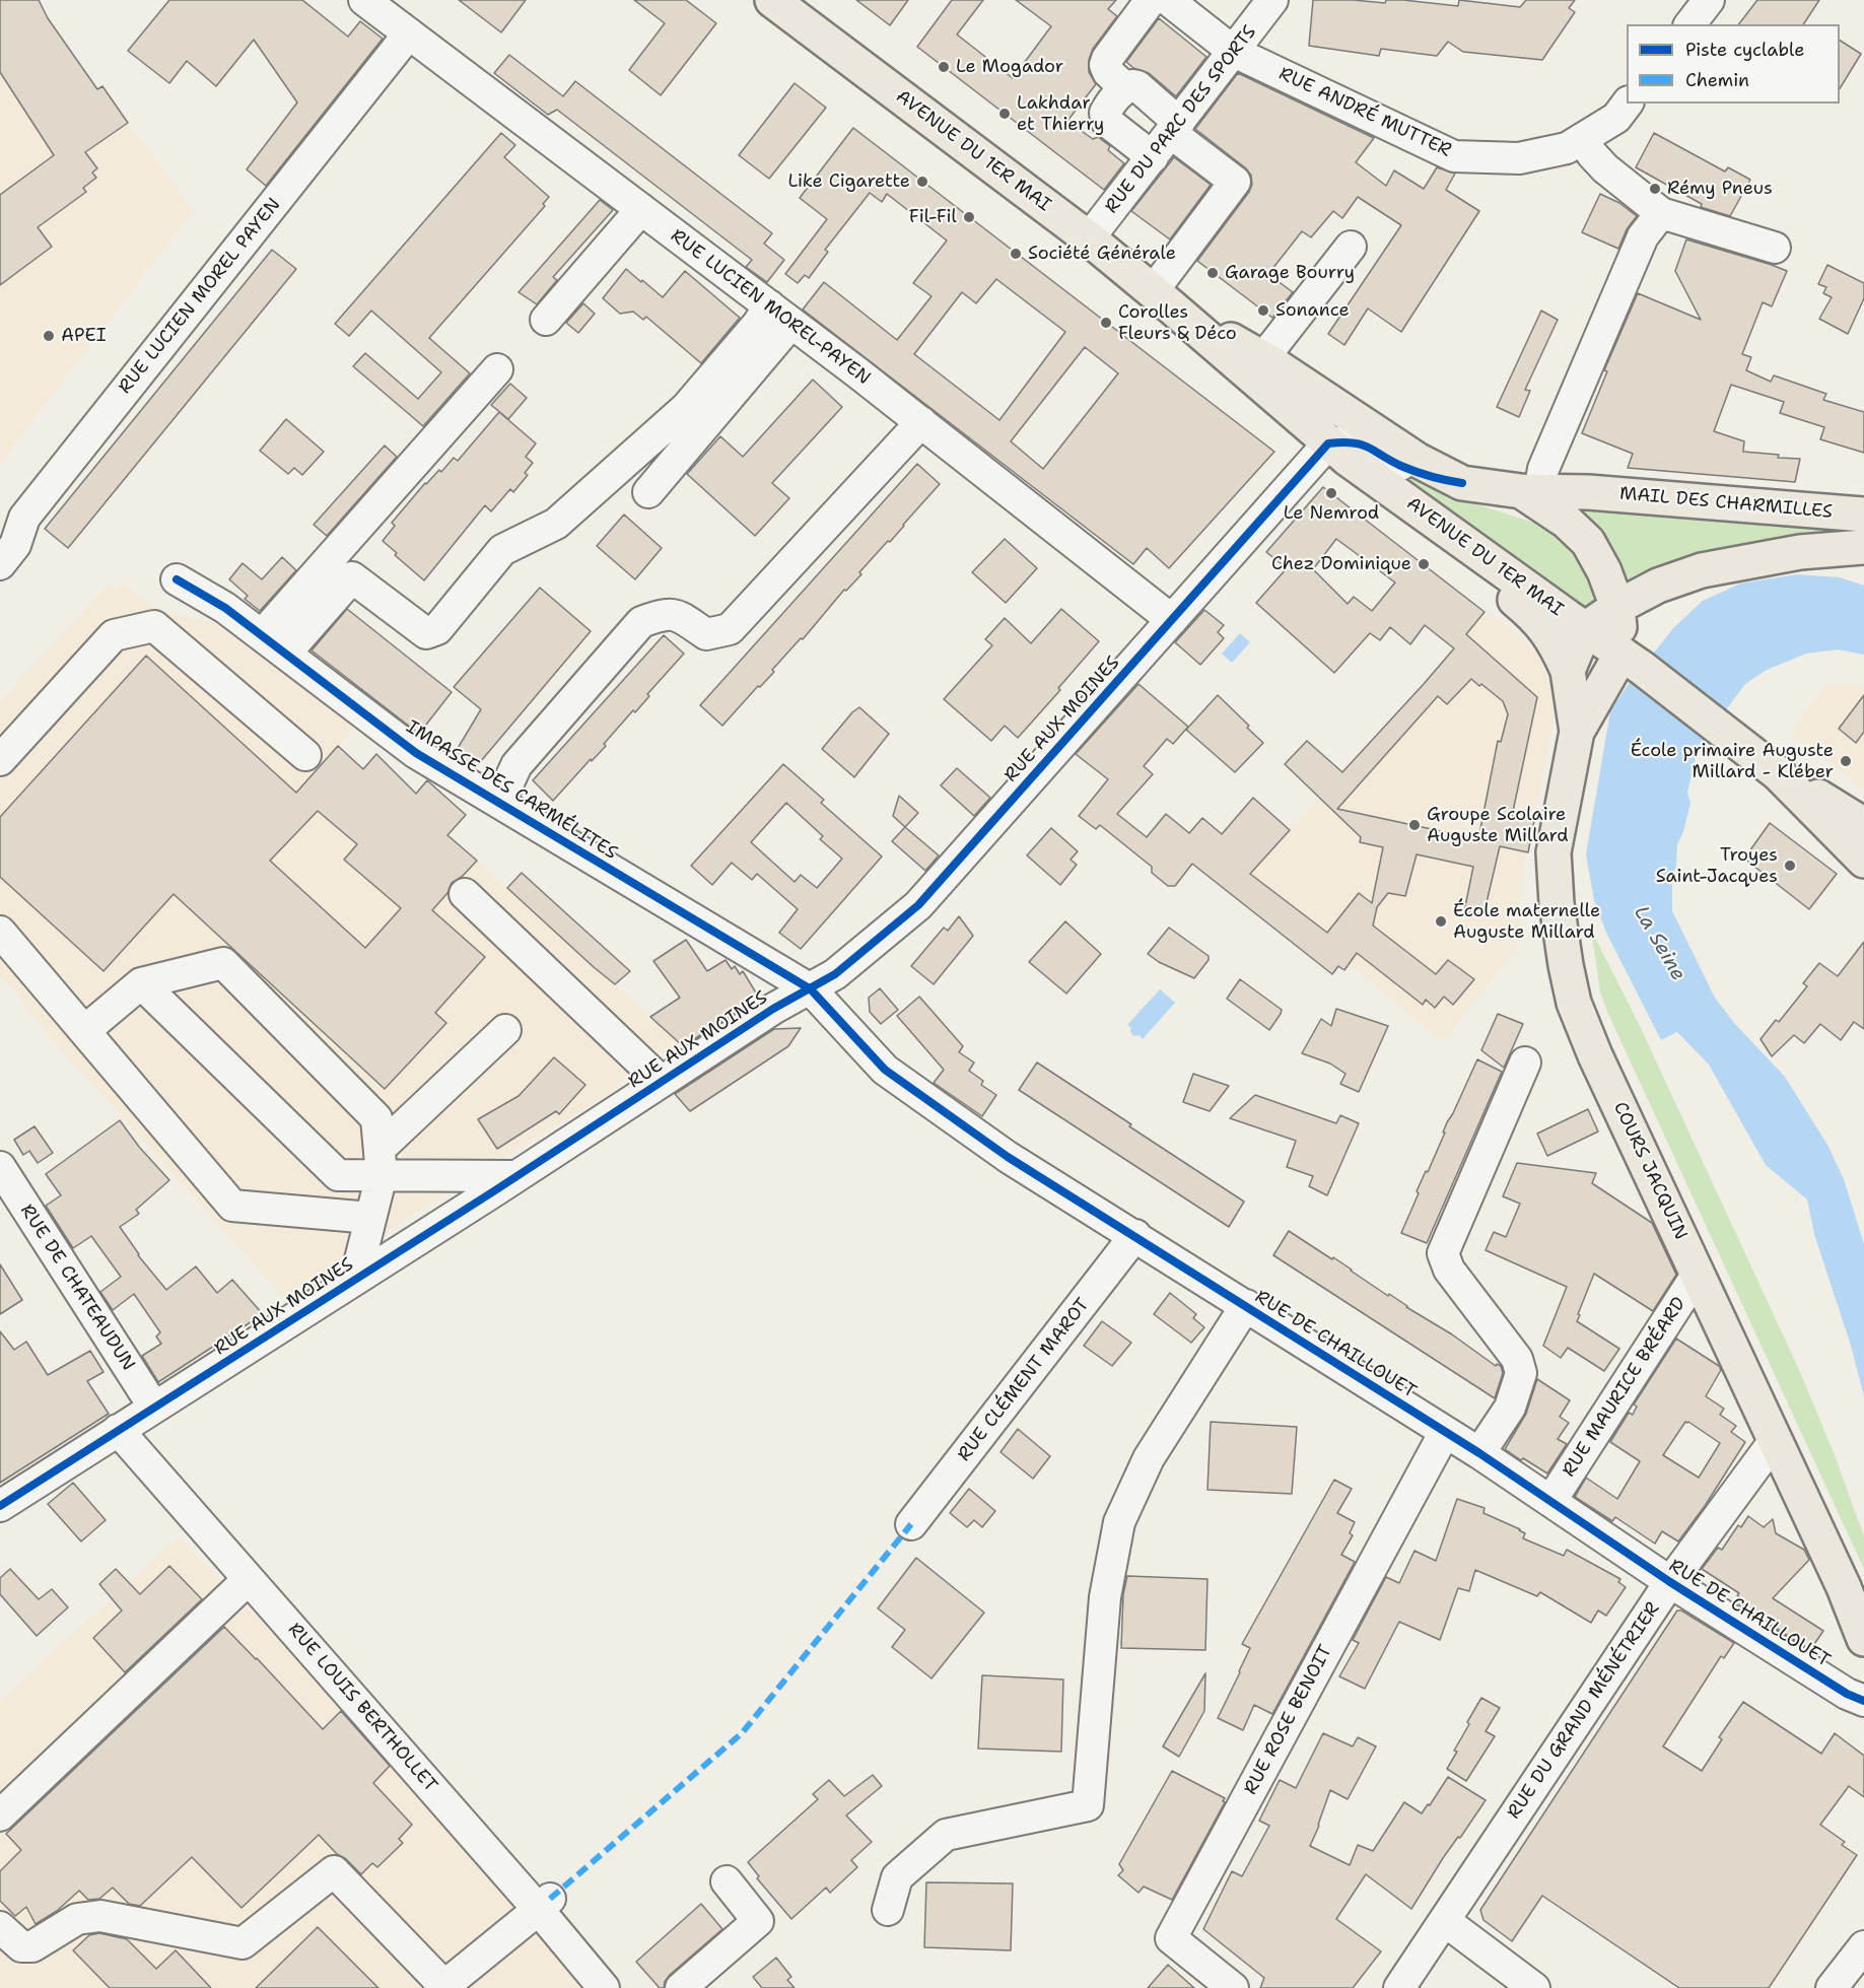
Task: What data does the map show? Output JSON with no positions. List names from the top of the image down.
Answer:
{
  "streets": {
    "main road": ["AVENUE DU 1ER MAI", "MAIL DES CHARMILLES", "COURS JACQUIN"],
    "street": [
      "RUE ANDRÉ MUTTER",
      "RUE DU PARC DES SPORTS",
      "RUE LUCIEN MOREL PAYEN",
      "RUE LUCIEN MOREL-PAYEN",
      "RUE AUX MOINES",
      "IMPASSE DES CARMÉLITES",
      "RUE DE CHATEAUDUN",
      "RUE DE CHAILLOUET",
      "RUE CLÉMENT MAROT",
      "RUE MAURICE BRÉARD",
      "RUE LOUIS BERTHOLLET",
      "RUE DU GRAND MÉNÉTRIER",
      "RUE ROSE BENOIT"
    ]
  },
  "crossings": [
    ["RUE ANDRÉ MUTTER", "RUE DU PARC DES SPORTS"],
    ["RUE DU PARC DES SPORTS", "AVENUE DU 1ER MAI"],
    ["AVENUE DU 1ER MAI", "MAIL DES CHARMILLES"],
    ["AVENUE DU 1ER MAI", "RUE AUX MOINES"],
    ["AVENUE DU 1ER MAI", "COURS JACQUIN"],
    ["RUE LUCIEN MOREL PAYEN", "RUE LUCIEN MOREL-PAYEN"],
    ["RUE LUCIEN MOREL-PAYEN", "RUE AUX MOINES"],
    ["RUE AUX MOINES", "IMPASSE DES CARMÉLITES"],
    ["RUE AUX MOINES", "RUE DE CHATEAUDUN"],
    ["RUE AUX MOINES", "RUE DE CHAILLOUET"],
    ["RUE AUX MOINES", "RUE LOUIS BERTHOLLET"],
    ["IMPASSE DES CARMÉLITES", "RUE DE CHAILLOUET"],
    ["COURS JACQUIN", "RUE MAURICE BRÉARD"],
    ["COURS JACQUIN", "RUE DU GRAND MÉNÉTRIER"],
    ["RUE DE CHAILLOUET", "RUE CLÉMENT MAROT"],
    ["RUE DE CHAILLOUET", "RUE MAURICE BRÉARD"],
    ["RUE DE CHAILLOUET", "RUE DU GRAND MÉNÉTRIER"],
    ["RUE DE CHAILLOUET", "RUE ROSE BENOIT"]
  ],
  "water": ["La Seine"],
  "places": [
    "Le Mogador",
    "Lakhdar et Thierry",
    "Like Cigarette",
    "Rémy Pneus",
    "Fil-Fil",
    "Société Générale",
    "Garage Bourry",
    "Sonance",
    "Corolles Fleurs & Déco",
    "APEI",
    "Le Nemrod",
    "Chez Dominique",
    "École primaire Auguste Millard - Kléber",
    "Groupe Scolaire Auguste Millard",
    "Troyes Saint-Jacques",
    "École maternelle Auguste Millard"
  ],
  "legend": ["Piste cyclable", "Chemin"]
}
